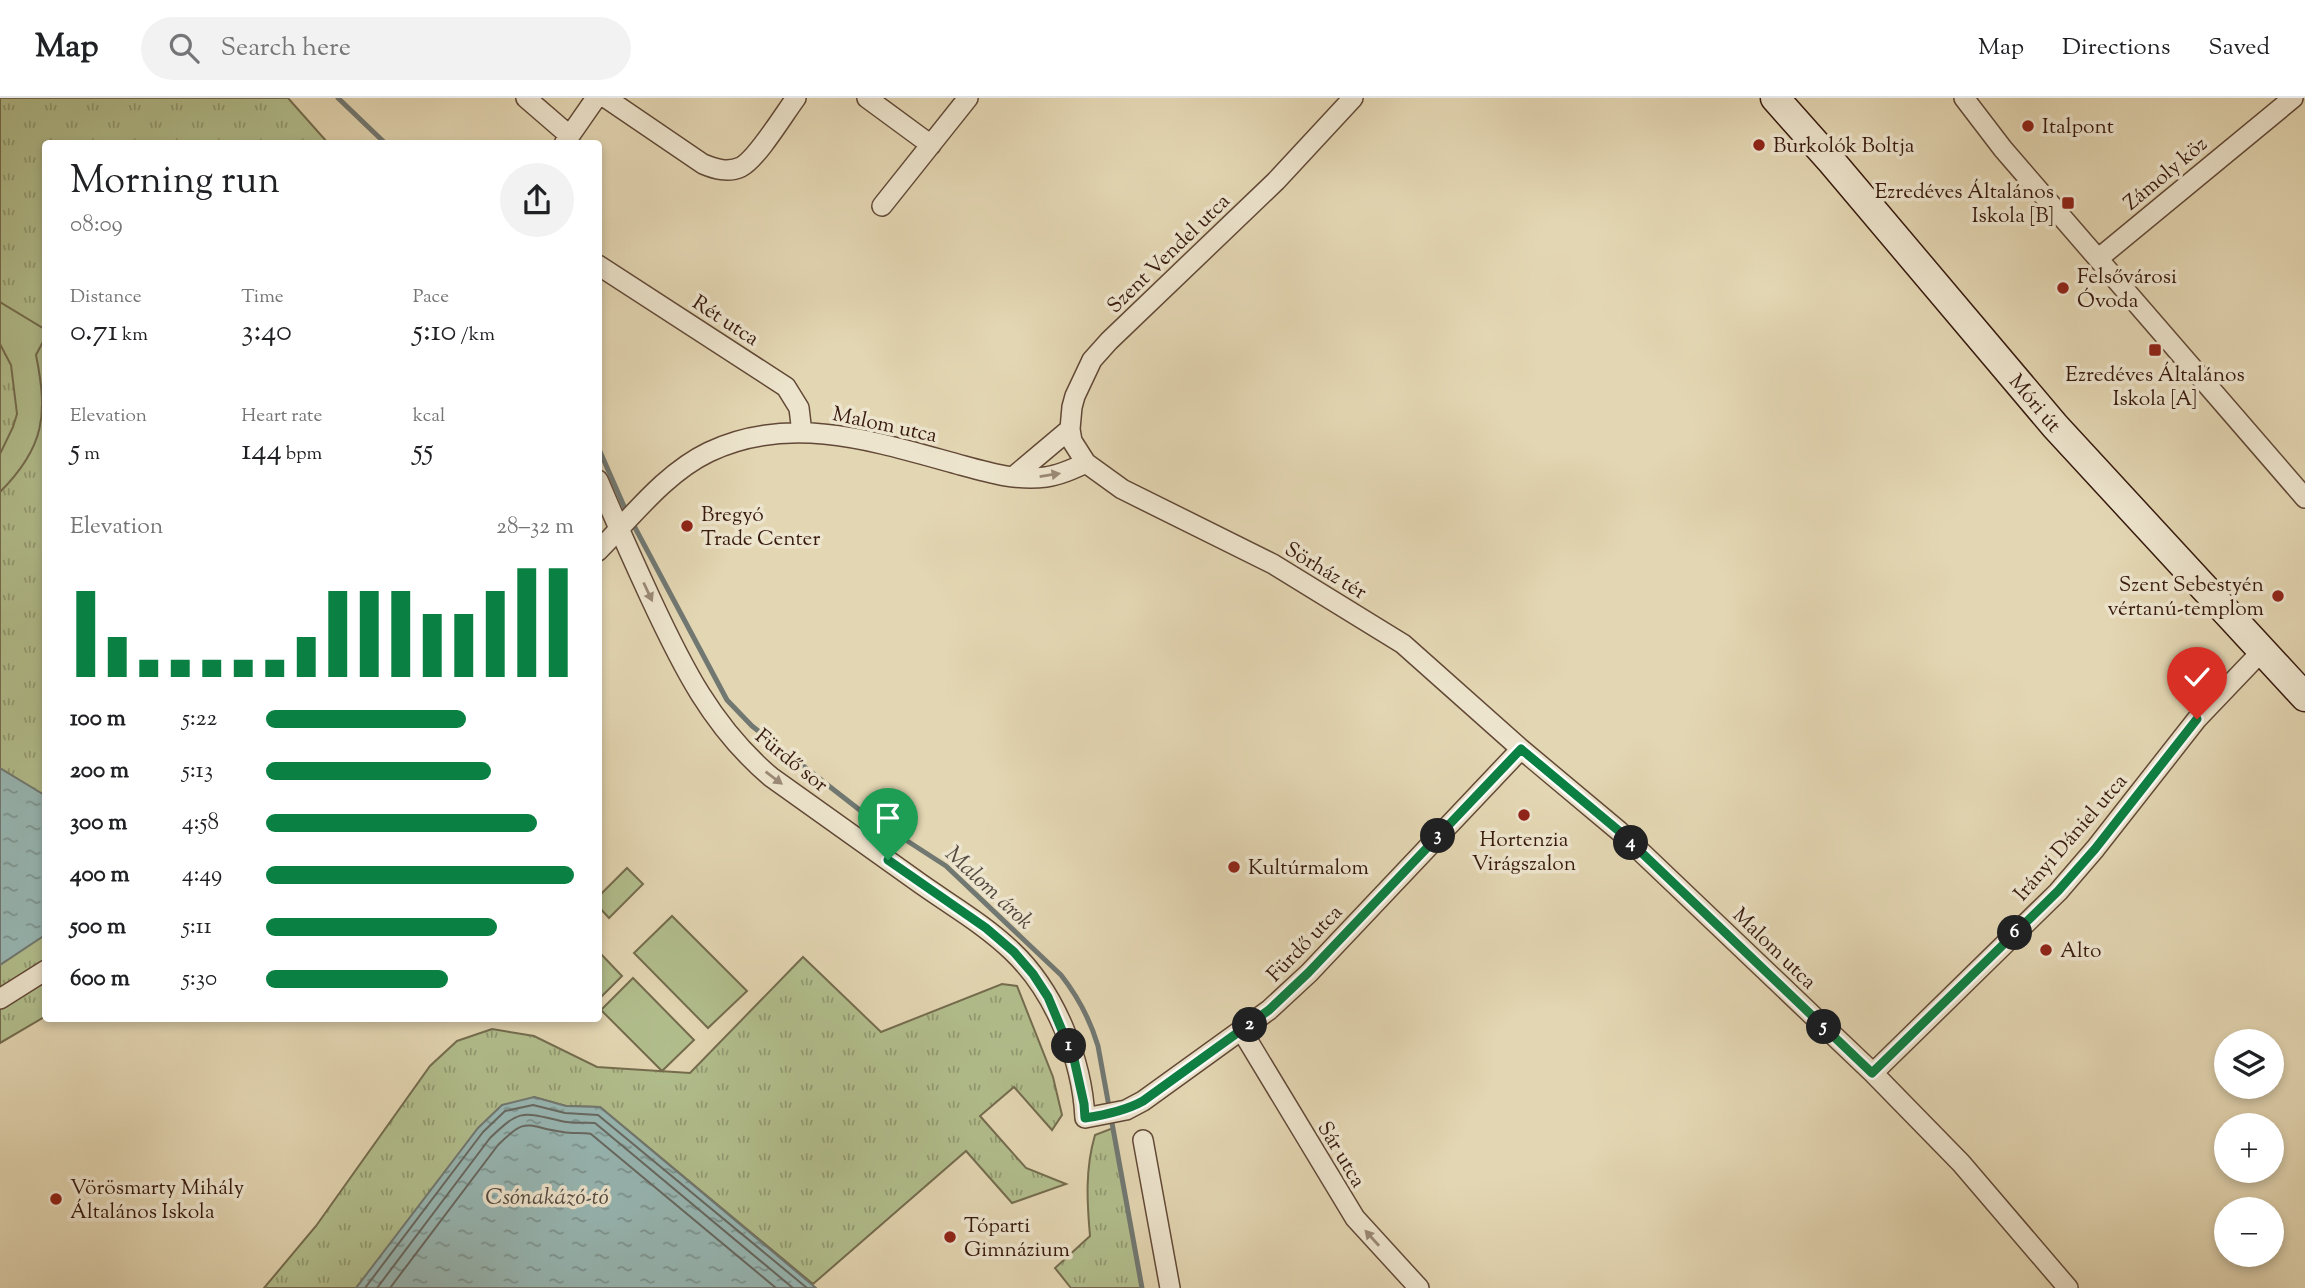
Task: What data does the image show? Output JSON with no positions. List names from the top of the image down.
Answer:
{
  "streets": {
    "main road": ["Móri út"],
    "street": [
      "Zámoly köz",
      "Szent Vendel utca",
      "Rét utca",
      "Malom utca",
      "Sörház tér",
      "Fürdő sor",
      "Irányi Dániel utca",
      "Fürdő utca",
      "Sár utca"
    ]
  },
  "crossings": [
    ["Rét utca", "Malom utca"],
    ["Móri út", "Irányi Dániel utca"],
    ["Malom utca", "Sörház tér"],
    ["Malom utca", "Fürdő sor"],
    ["Malom utca", "Irányi Dániel utca"],
    ["Malom utca", "Fürdő utca"],
    ["Sörház tér", "Fürdő utca"],
    ["Fürdő sor", "Fürdő utca"],
    ["Fürdő utca", "Sár utca"]
  ],
  "one_way": ["Fürdő sor", "Sár utca"],
  "water": ["Malom árok", "Csónakázó-tó"],
  "places": {
    "other": [
      "Italpont",
      "Burkolók Boltja",
      "Felsővárosi Óvoda",
      "Bregyó Trade Center",
      "Szent Sebestyén vértanú-templom",
      "Hortenzia Virágszalon",
      "Kultúrmalom",
      "Alto",
      "Vörösmarty Mihály Általános Iskola",
      "Tóparti Gimnázium"
    ],
    "transit": ["Ezredéves Általános Iskola [B]", "Ezredéves Általános Iskola [A]"]
  },
  "page": {
    "header": "Map",
    "search": "Search here",
    "nav": ["Map", "Directions", "Saved"],
    "heading": ["Morning run", "08:09"],
    "stats": [
      ["Distance", "0.71 km"],
      ["Time", "3:40"],
      ["Pace", "5:10 /km"],
      ["Elevation", "5 m"],
      ["Heart rate", "144 bpm"],
      ["kcal", "55"]
    ],
    "chart": ["Elevation", "28–32 m"],
    "list": [
      {
        "name": "100 m",
        "note": "5:22"
      },
      {
        "name": "200 m",
        "note": "5:13"
      },
      {
        "name": "300 m",
        "note": "4:58"
      },
      {
        "name": "400 m",
        "note": "4:49"
      },
      {
        "name": "500 m",
        "note": "5:11"
      },
      {
        "name": "600 m",
        "note": "5:30"
      }
    ],
    "pins": [
      "3",
      "4",
      "6",
      "2",
      "5",
      "1"
    ],
    "map_buttons": ["+", "−"]
  }
}
